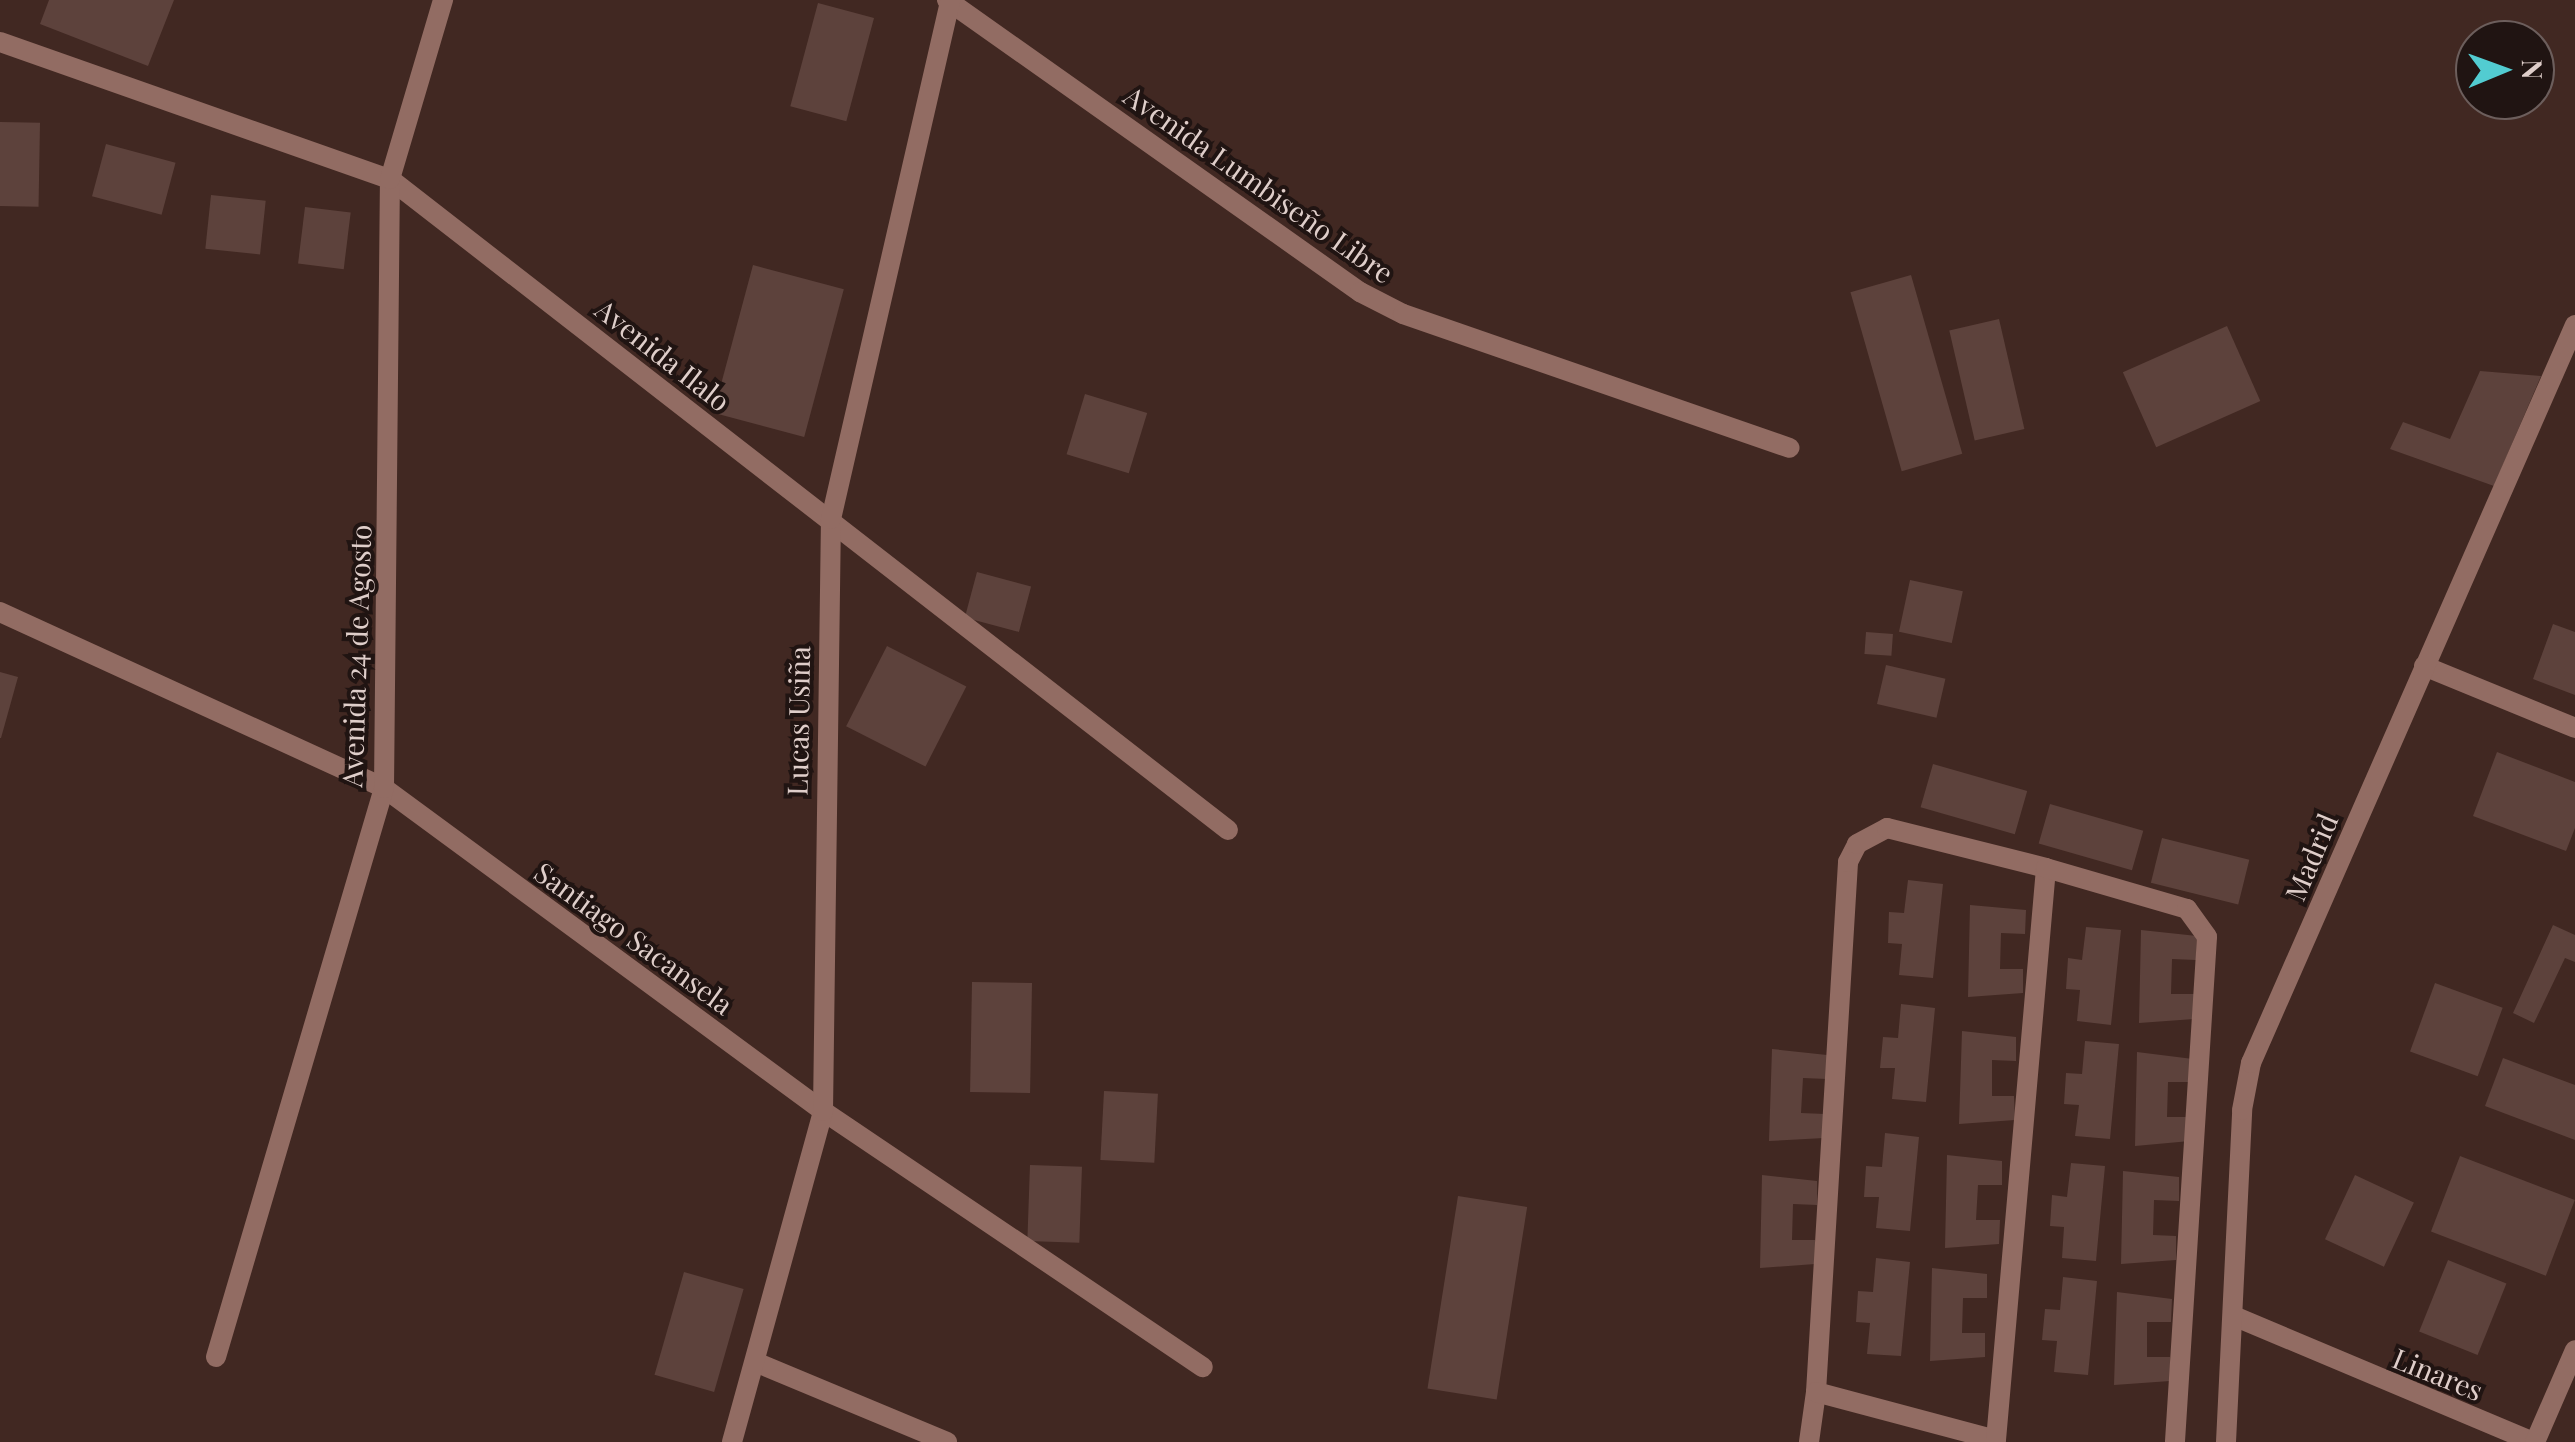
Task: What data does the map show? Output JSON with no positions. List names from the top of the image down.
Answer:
{
  "streets": {
    "street": [
      "Avenida Lumbiseño Libre",
      "Avenida Ilalo",
      "Avenida 24 de Agosto",
      "Lucas Usiña",
      "Madrid",
      "Santiago Sacansela",
      "Linares"
    ]
  },
  "crossings": [
    ["Avenida Lumbiseño Libre", "Lucas Usiña"],
    ["Avenida Ilalo", "Avenida 24 de Agosto"],
    ["Avenida Ilalo", "Lucas Usiña"],
    ["Avenida 24 de Agosto", "Santiago Sacansela"],
    ["Lucas Usiña", "Santiago Sacansela"],
    ["Madrid", "Linares"]
  ],
  "north": "right"
}
